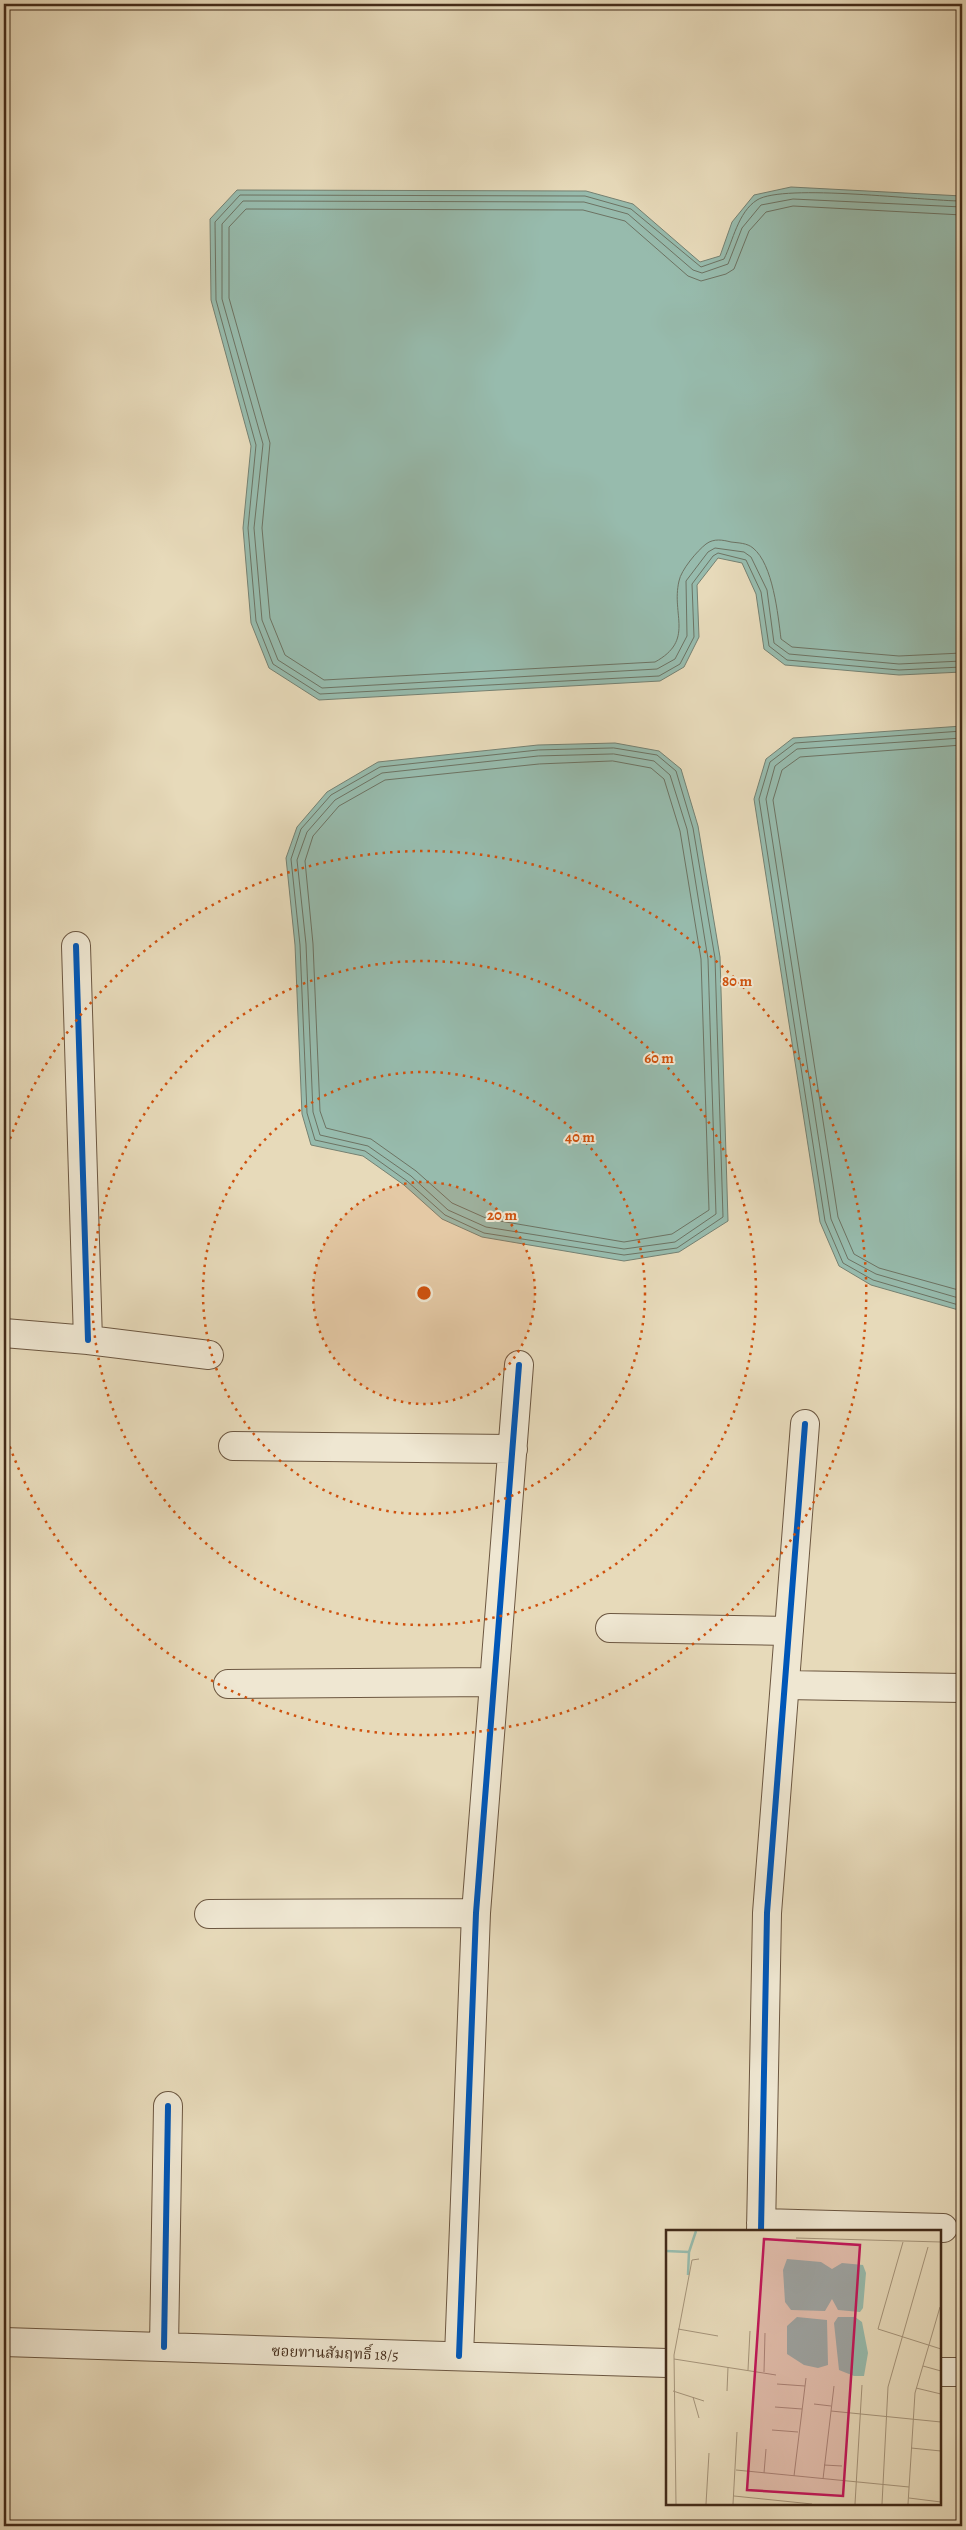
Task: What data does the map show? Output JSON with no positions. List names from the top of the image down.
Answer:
{
  "streets": {
    "street": ["ซอยทานสัมฤทธิ์ 18/5"]
  },
  "rings": [
    "80 m",
    "60 m",
    "40 m",
    "20 m"
  ]
}
